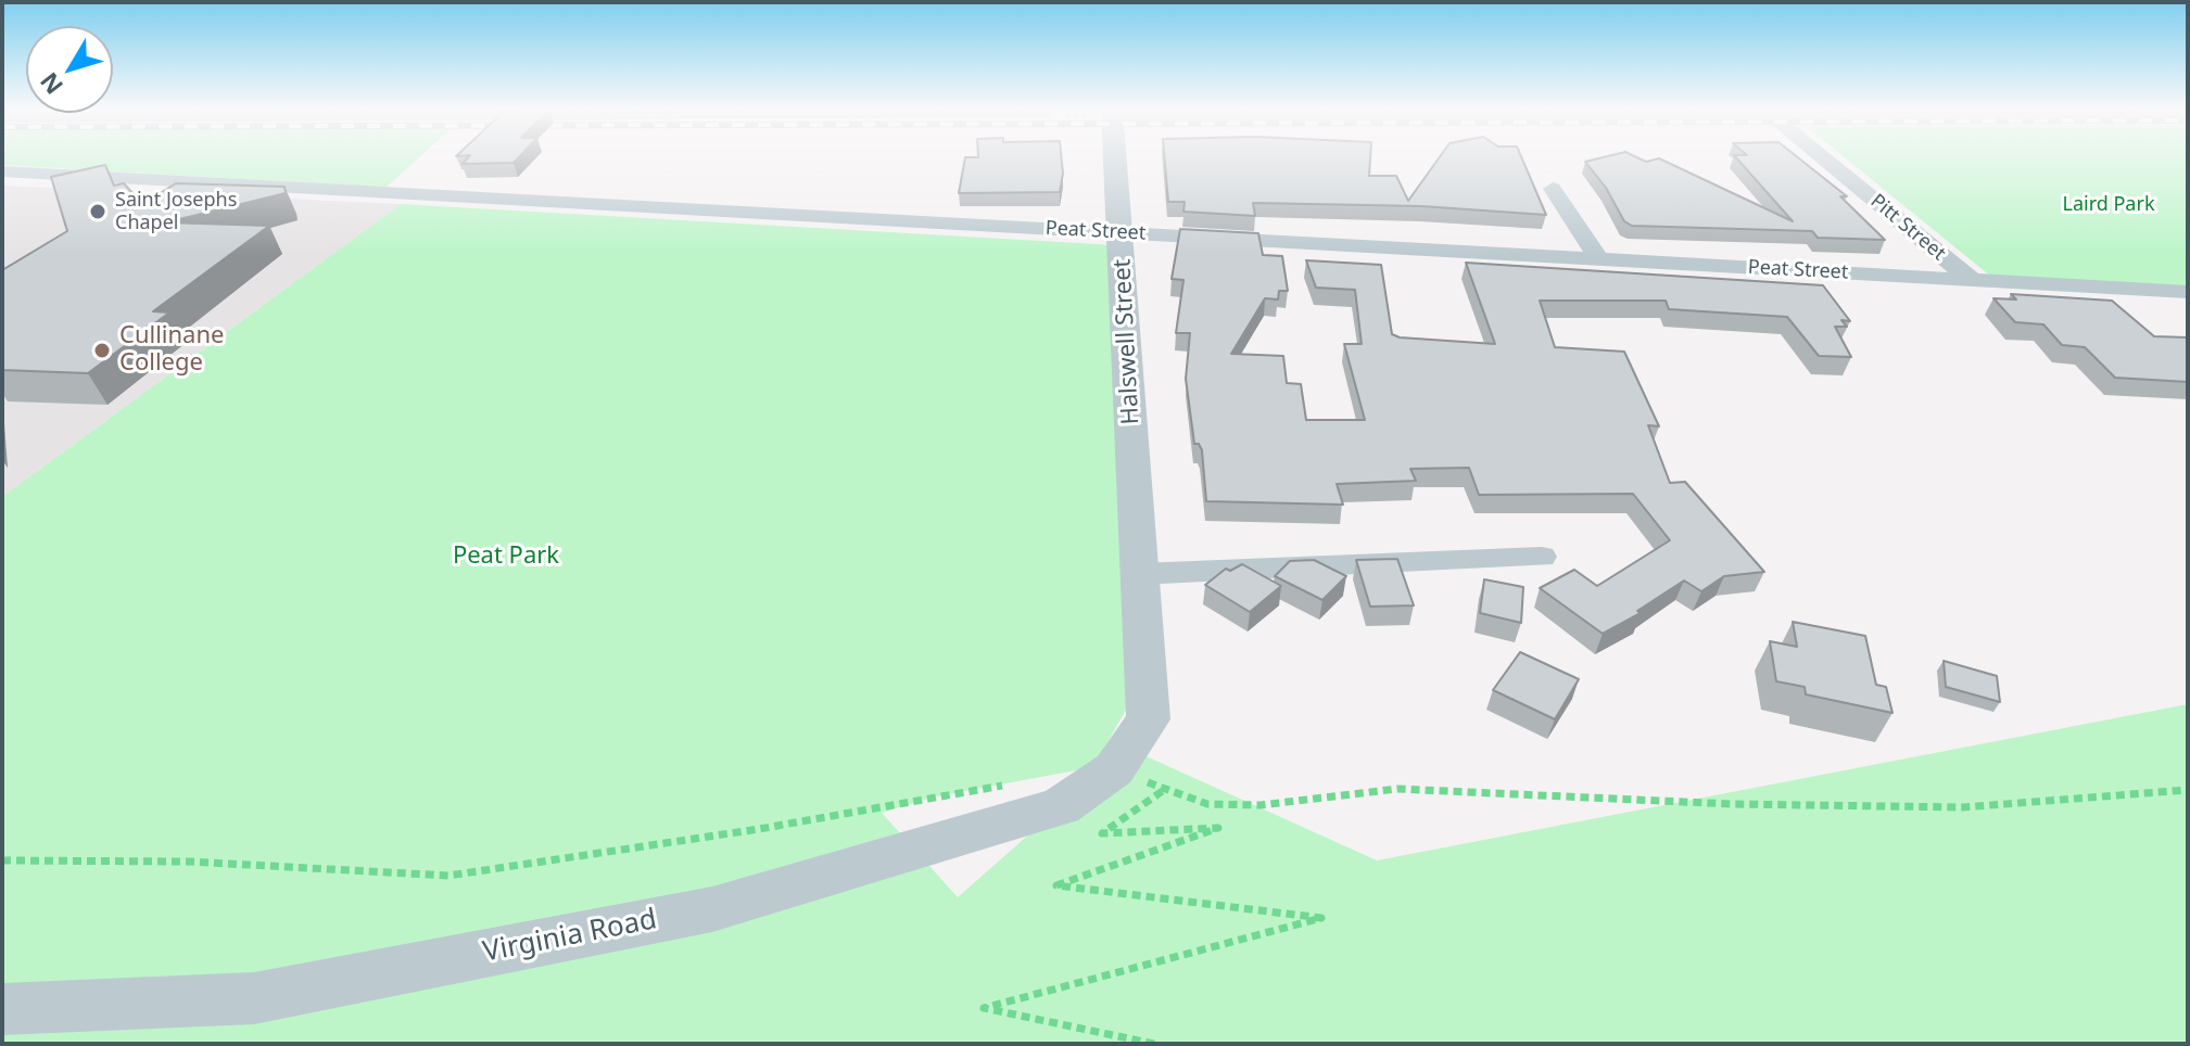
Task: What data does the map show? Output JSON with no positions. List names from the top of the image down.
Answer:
{
  "streets": {
    "street": [
      "Pitt Street",
      "Peat Street",
      "Halswell Street",
      "Virginia Road"
    ]
  },
  "crossings": [
    ["Pitt Street", "Peat Street"],
    ["Peat Street", "Halswell Street"],
    ["Halswell Street", "Virginia Road"]
  ],
  "parks": ["Laird Park", "Peat Park"],
  "places": ["Saint Josephs Chapel", "Cullinane College"],
  "north": "bottom left"
}
